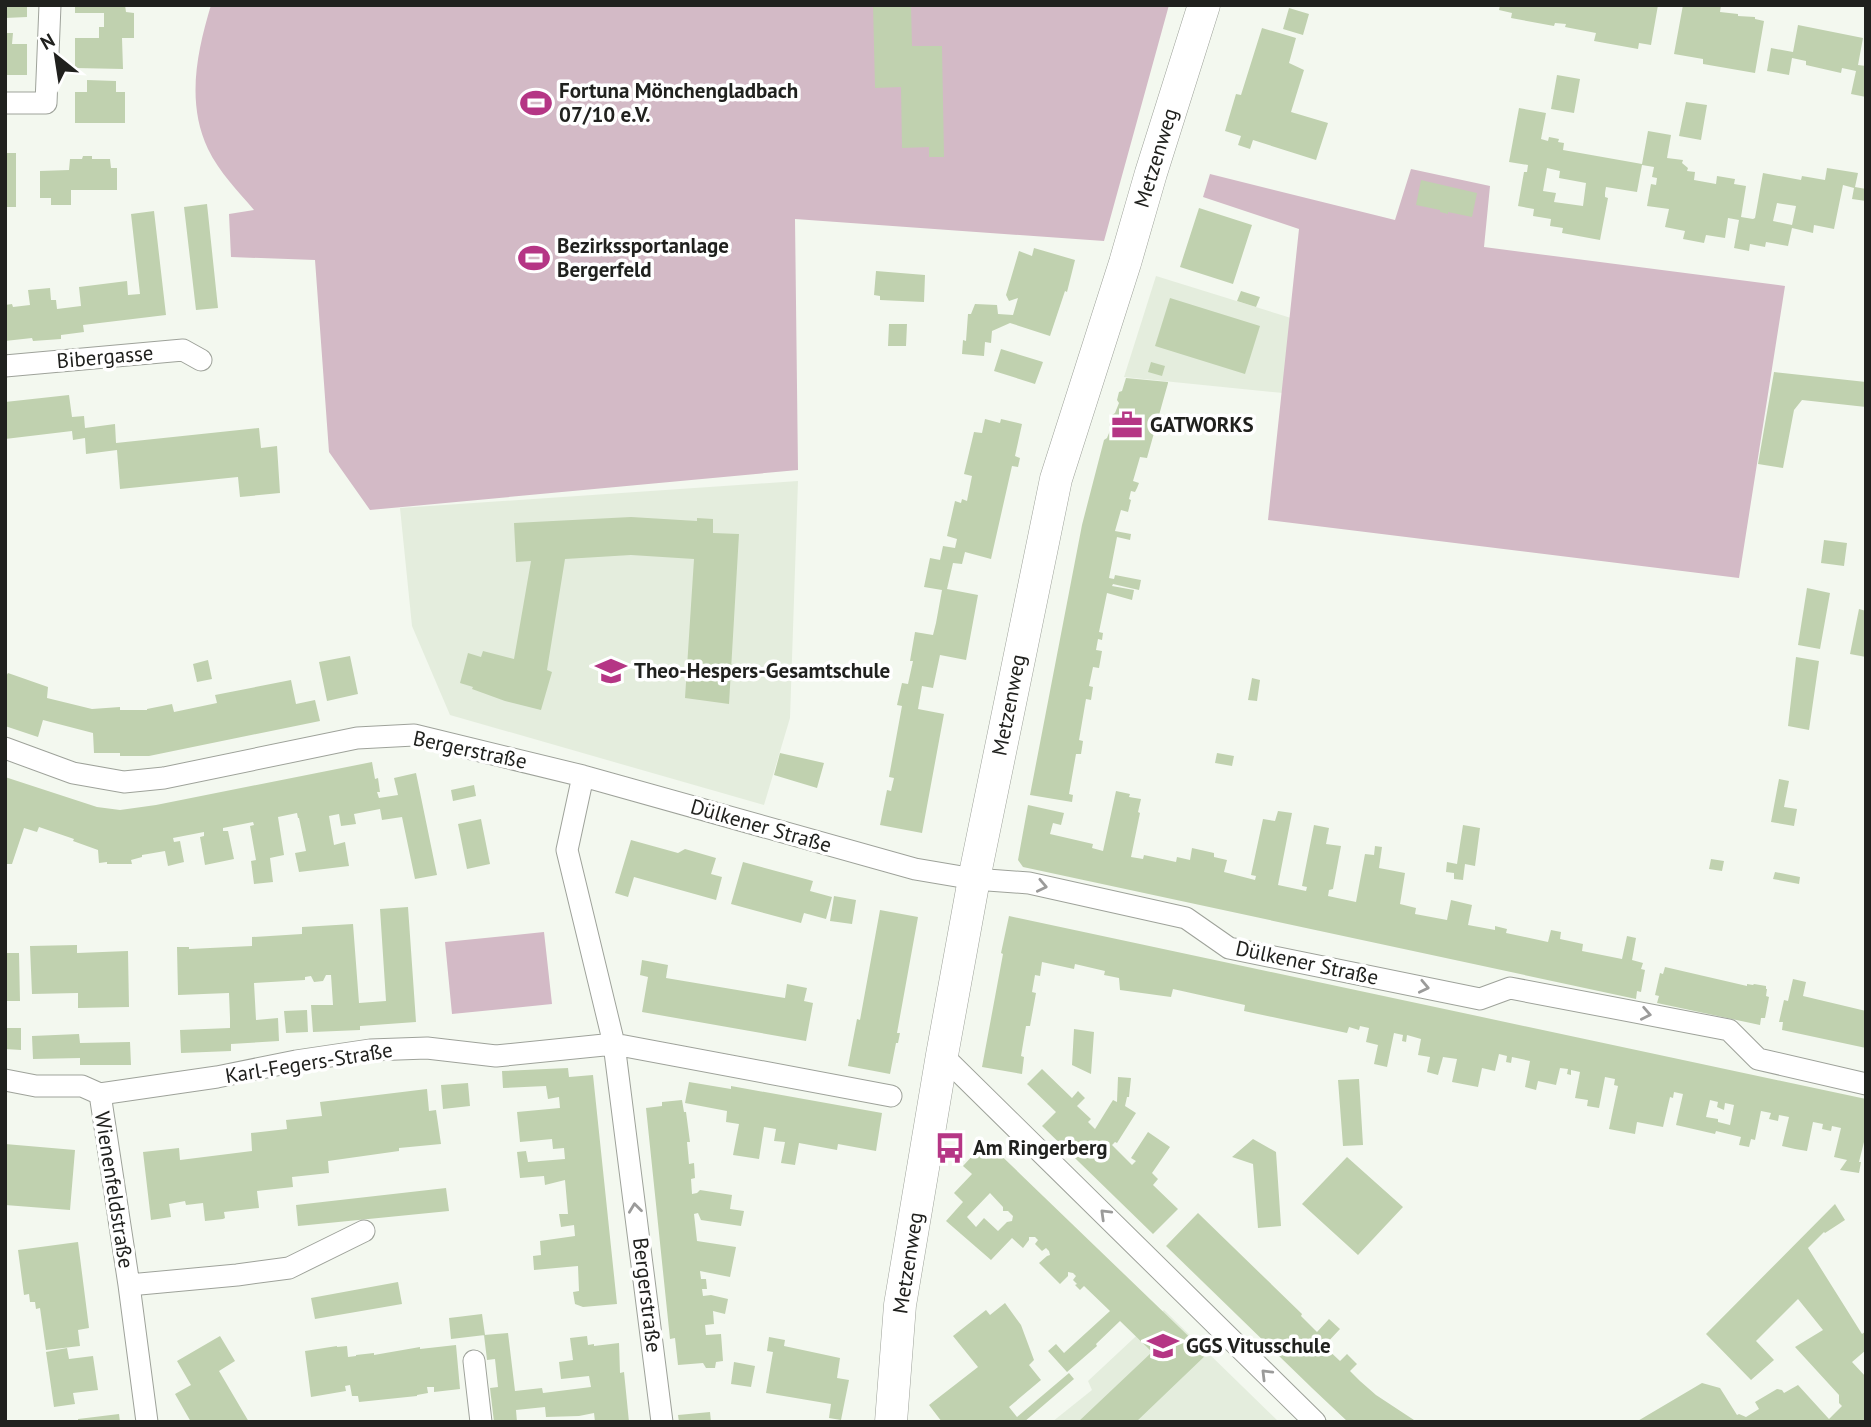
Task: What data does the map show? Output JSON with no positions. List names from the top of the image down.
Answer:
{
  "streets": {
    "main road": ["Metzenweg"],
    "street": [
      "Bibergasse",
      "Bergerstraße",
      "Dülkener Straße",
      "Karl-Fegers-Straße",
      "Wienenfeldstraße"
    ]
  },
  "crossings": [
    ["Metzenweg", "Dülkener Straße"],
    ["Bergerstraße", "Dülkener Straße"],
    ["Bergerstraße", "Karl-Fegers-Straße"],
    ["Karl-Fegers-Straße", "Wienenfeldstraße"]
  ],
  "one_way": ["Dülkener Straße"],
  "places": {
    "sports": ["Fortuna Mönchengladbach 07/10 e.V.", "Bezirkssportanlage Bergerfeld"],
    "office": ["GATWORKS"],
    "school or university": ["Theo-Hespers-Gesamtschule", "GGS Vitusschule"],
    "bus stop": ["Am Ringerberg"]
  },
  "north": "top left"
}
